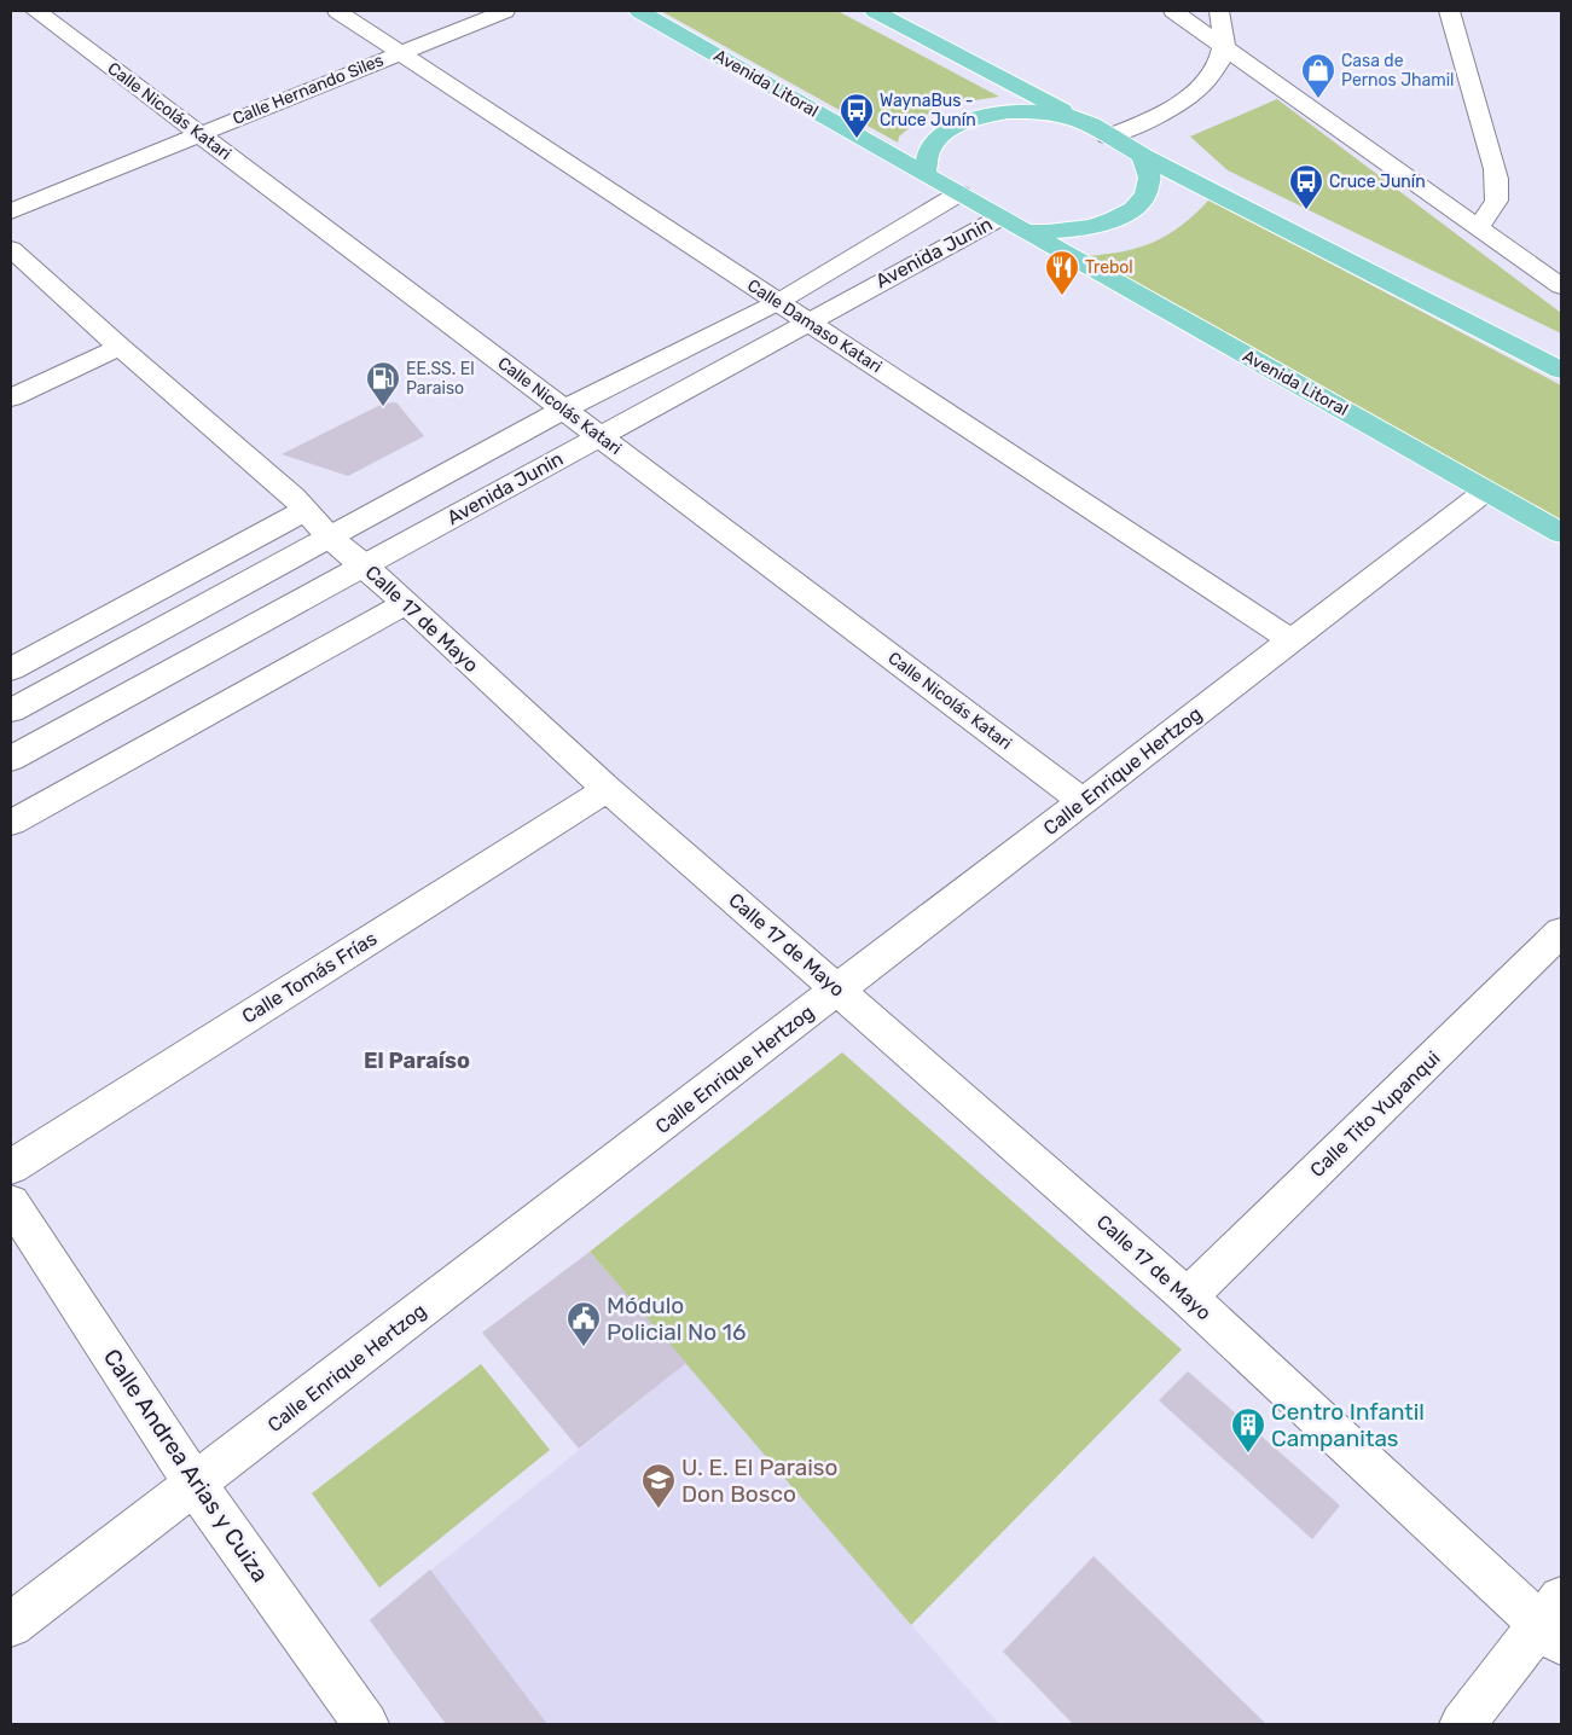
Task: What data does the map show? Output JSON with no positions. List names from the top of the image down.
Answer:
{
  "streets": {
    "main road": ["Avenida Litoral"],
    "street": [
      "Calle Hernando Siles",
      "Calle Nicolás Katari",
      "Avenida Junin",
      "Calle Damaso Katari",
      "Calle 17 de Mayo",
      "Calle Enrique Hertzog",
      "Calle Tomás Frías",
      "Calle Tito Yupanqui",
      "Calle Andrea Arias y Cuiza"
    ]
  },
  "crossings": [
    ["Avenida Litoral", "Avenida Junin"],
    ["Avenida Litoral", "Calle Enrique Hertzog"],
    ["Calle Hernando Siles", "Calle Nicolás Katari"],
    ["Calle Hernando Siles", "Calle Damaso Katari"],
    ["Calle Nicolás Katari", "Avenida Junin"],
    ["Calle Nicolás Katari", "Calle Enrique Hertzog"],
    ["Avenida Junin", "Calle Damaso Katari"],
    ["Avenida Junin", "Calle 17 de Mayo"],
    ["Calle Damaso Katari", "Calle Enrique Hertzog"],
    ["Calle 17 de Mayo", "Calle Enrique Hertzog"],
    ["Calle 17 de Mayo", "Calle Tomás Frías"],
    ["Calle 17 de Mayo", "Calle Tito Yupanqui"],
    ["Calle Enrique Hertzog", "Calle Andrea Arias y Cuiza"]
  ],
  "districts": ["El Paraíso"],
  "places": {
    "shop": ["Casa de Pernos Jhamil"],
    "bus stop": ["WaynaBus - Cruce Junín", "Cruce Junín"],
    "restaurant": ["Trebol"],
    "fuel station": ["EE.SS. El Paraiso"],
    "public building": ["Módulo Policial No 16"],
    "building": ["Centro Infantil Campanitas"],
    "school or university": ["U. E. El Paraiso Don Bosco"]
  }
}
